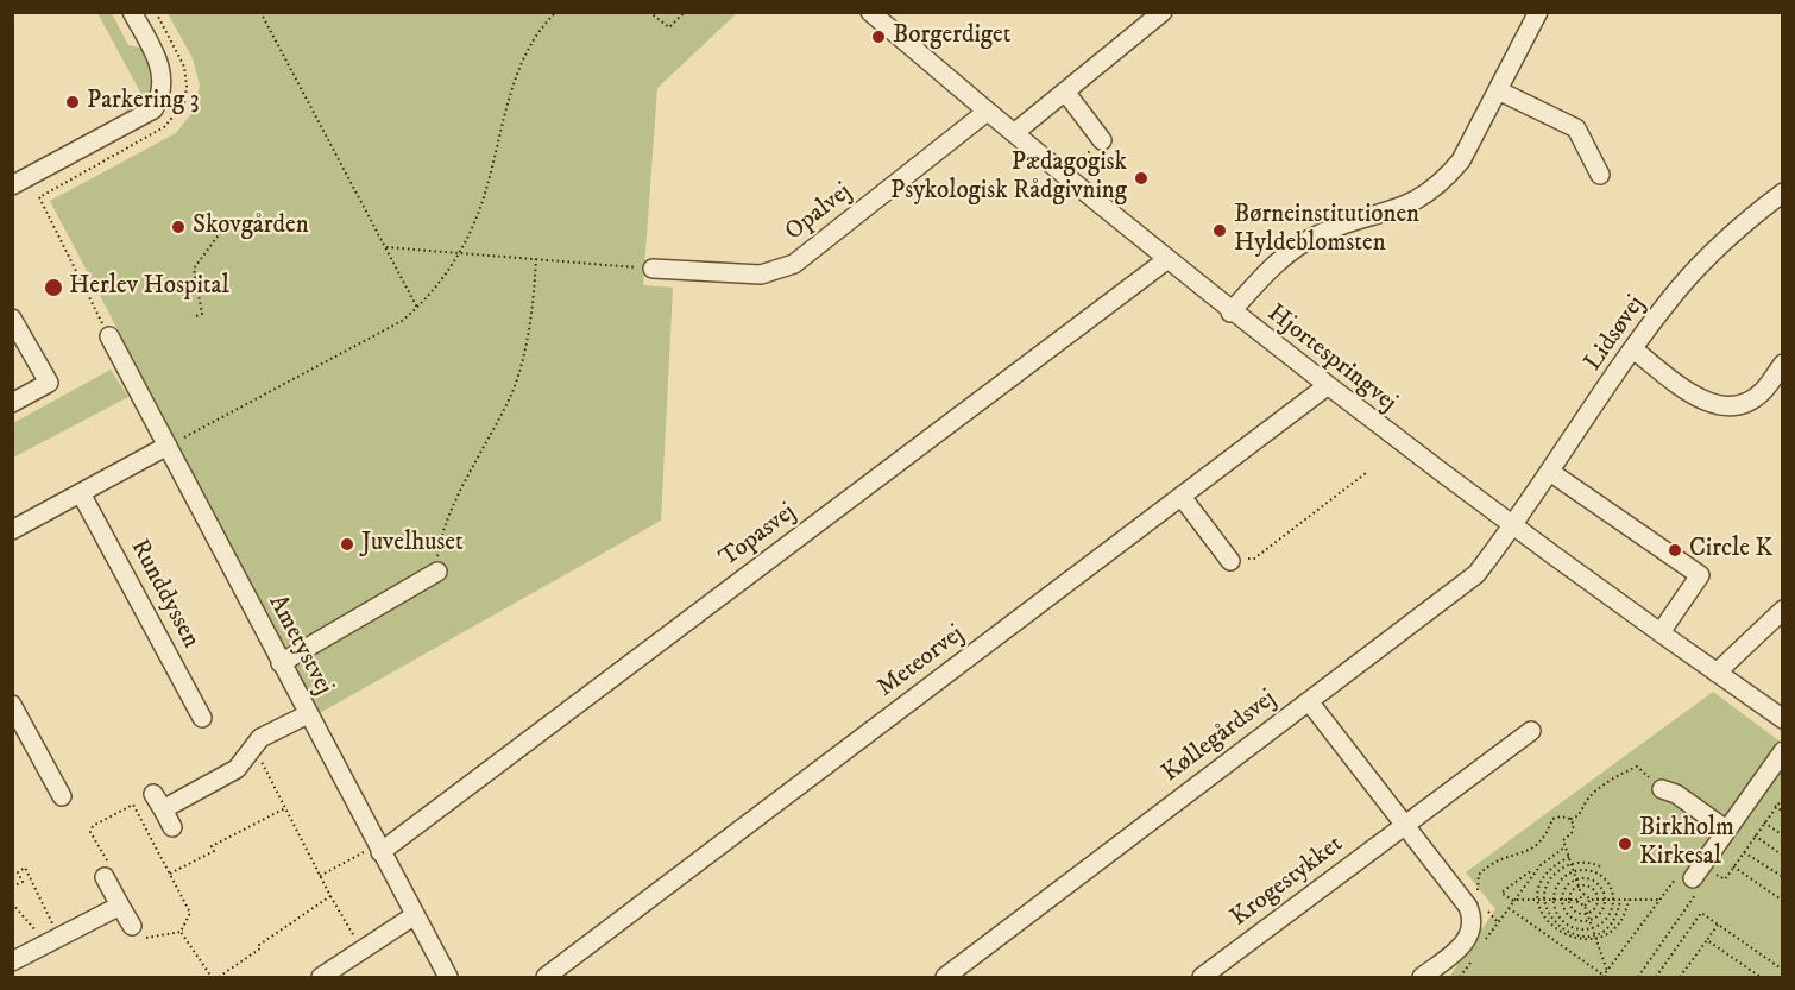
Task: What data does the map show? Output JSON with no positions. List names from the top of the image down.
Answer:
{
  "streets": {
    "street": [
      "Opalvej",
      "Lidsøvej",
      "Hjortespringvej",
      "Topasvej",
      "Runddyssen",
      "Ametystvej",
      "Meteorvej",
      "Køllegårdsvej",
      "Krogestykket"
    ]
  },
  "crossings": [
    ["Opalvej", "Hjortespringvej"],
    ["Lidsøvej", "Hjortespringvej"],
    ["Lidsøvej", "Køllegårdsvej"],
    ["Hjortespringvej", "Topasvej"],
    ["Hjortespringvej", "Meteorvej"],
    ["Hjortespringvej", "Køllegårdsvej"],
    ["Topasvej", "Ametystvej"]
  ],
  "places": [
    "Borgerdiget",
    "Parkering 3",
    "Pædagogisk Psykologisk Rådgivning",
    "Skovgården",
    "Børneinstitutionen Hyldeblomsten",
    "Herlev Hospital",
    "Juvelhuset",
    "Circle K",
    "Birkholm Kirkesal"
  ]
}
